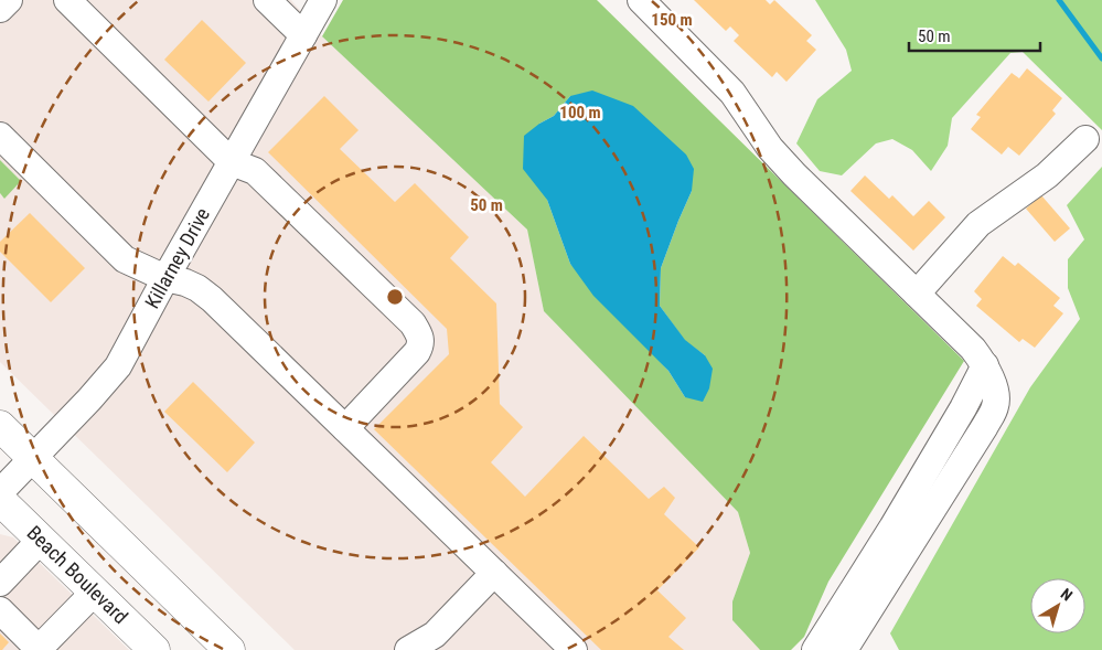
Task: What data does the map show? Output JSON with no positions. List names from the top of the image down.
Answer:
{
  "streets": {
    "highway": ["Beach Boulevard"],
    "street": ["Killarney Drive"]
  },
  "scale_bar": "50 m",
  "north": "top right",
  "rings": ["150 m", "100 m", "50 m"]
}
